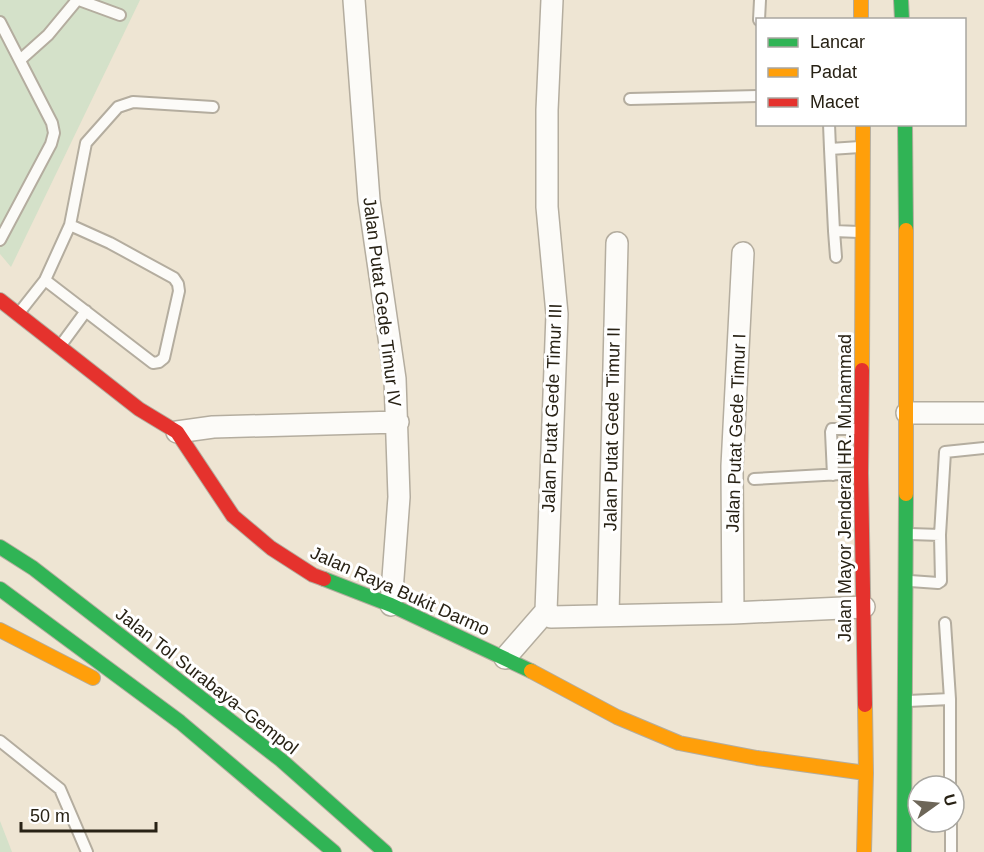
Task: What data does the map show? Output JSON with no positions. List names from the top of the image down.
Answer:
{
  "streets": {
    "main road": ["Jalan Mayor Jenderal HR. Muhammad", "Jalan Raya Bukit Darmo", "Jalan Tol Surabaya–Gempol"],
    "street": [
      "Jalan Putat Gede Timur IV",
      "Jalan Putat Gede Timur III",
      "Jalan Putat Gede Timur II",
      "Jalan Putat Gede Timur I"
    ]
  },
  "crossings": [
    ["Jalan Putat Gede Timur IV", "Jalan Raya Bukit Darmo"],
    ["Jalan Mayor Jenderal HR. Muhammad", "Jalan Raya Bukit Darmo"]
  ],
  "legend": ["Lancar", "Padat", "Macet"],
  "scale_bar": "50 m",
  "north": "right"
}
